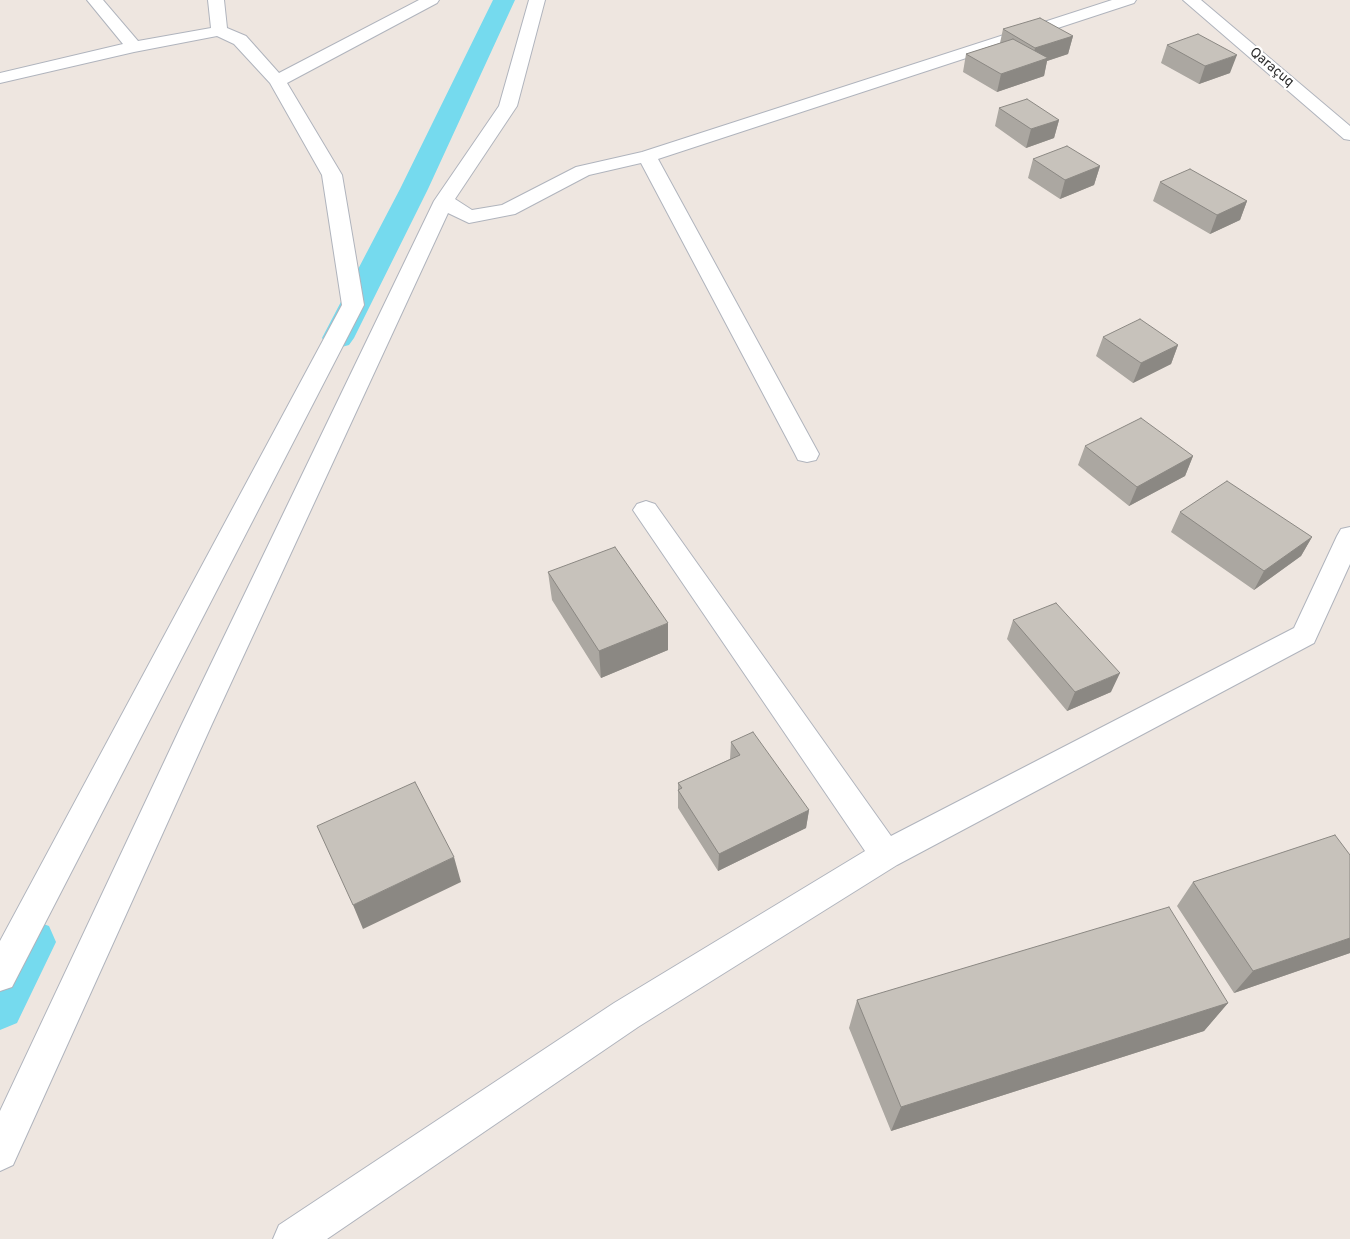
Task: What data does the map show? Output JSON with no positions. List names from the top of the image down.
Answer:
{
  "streets": {
    "street": ["Qaraçuq"]
  }
}
